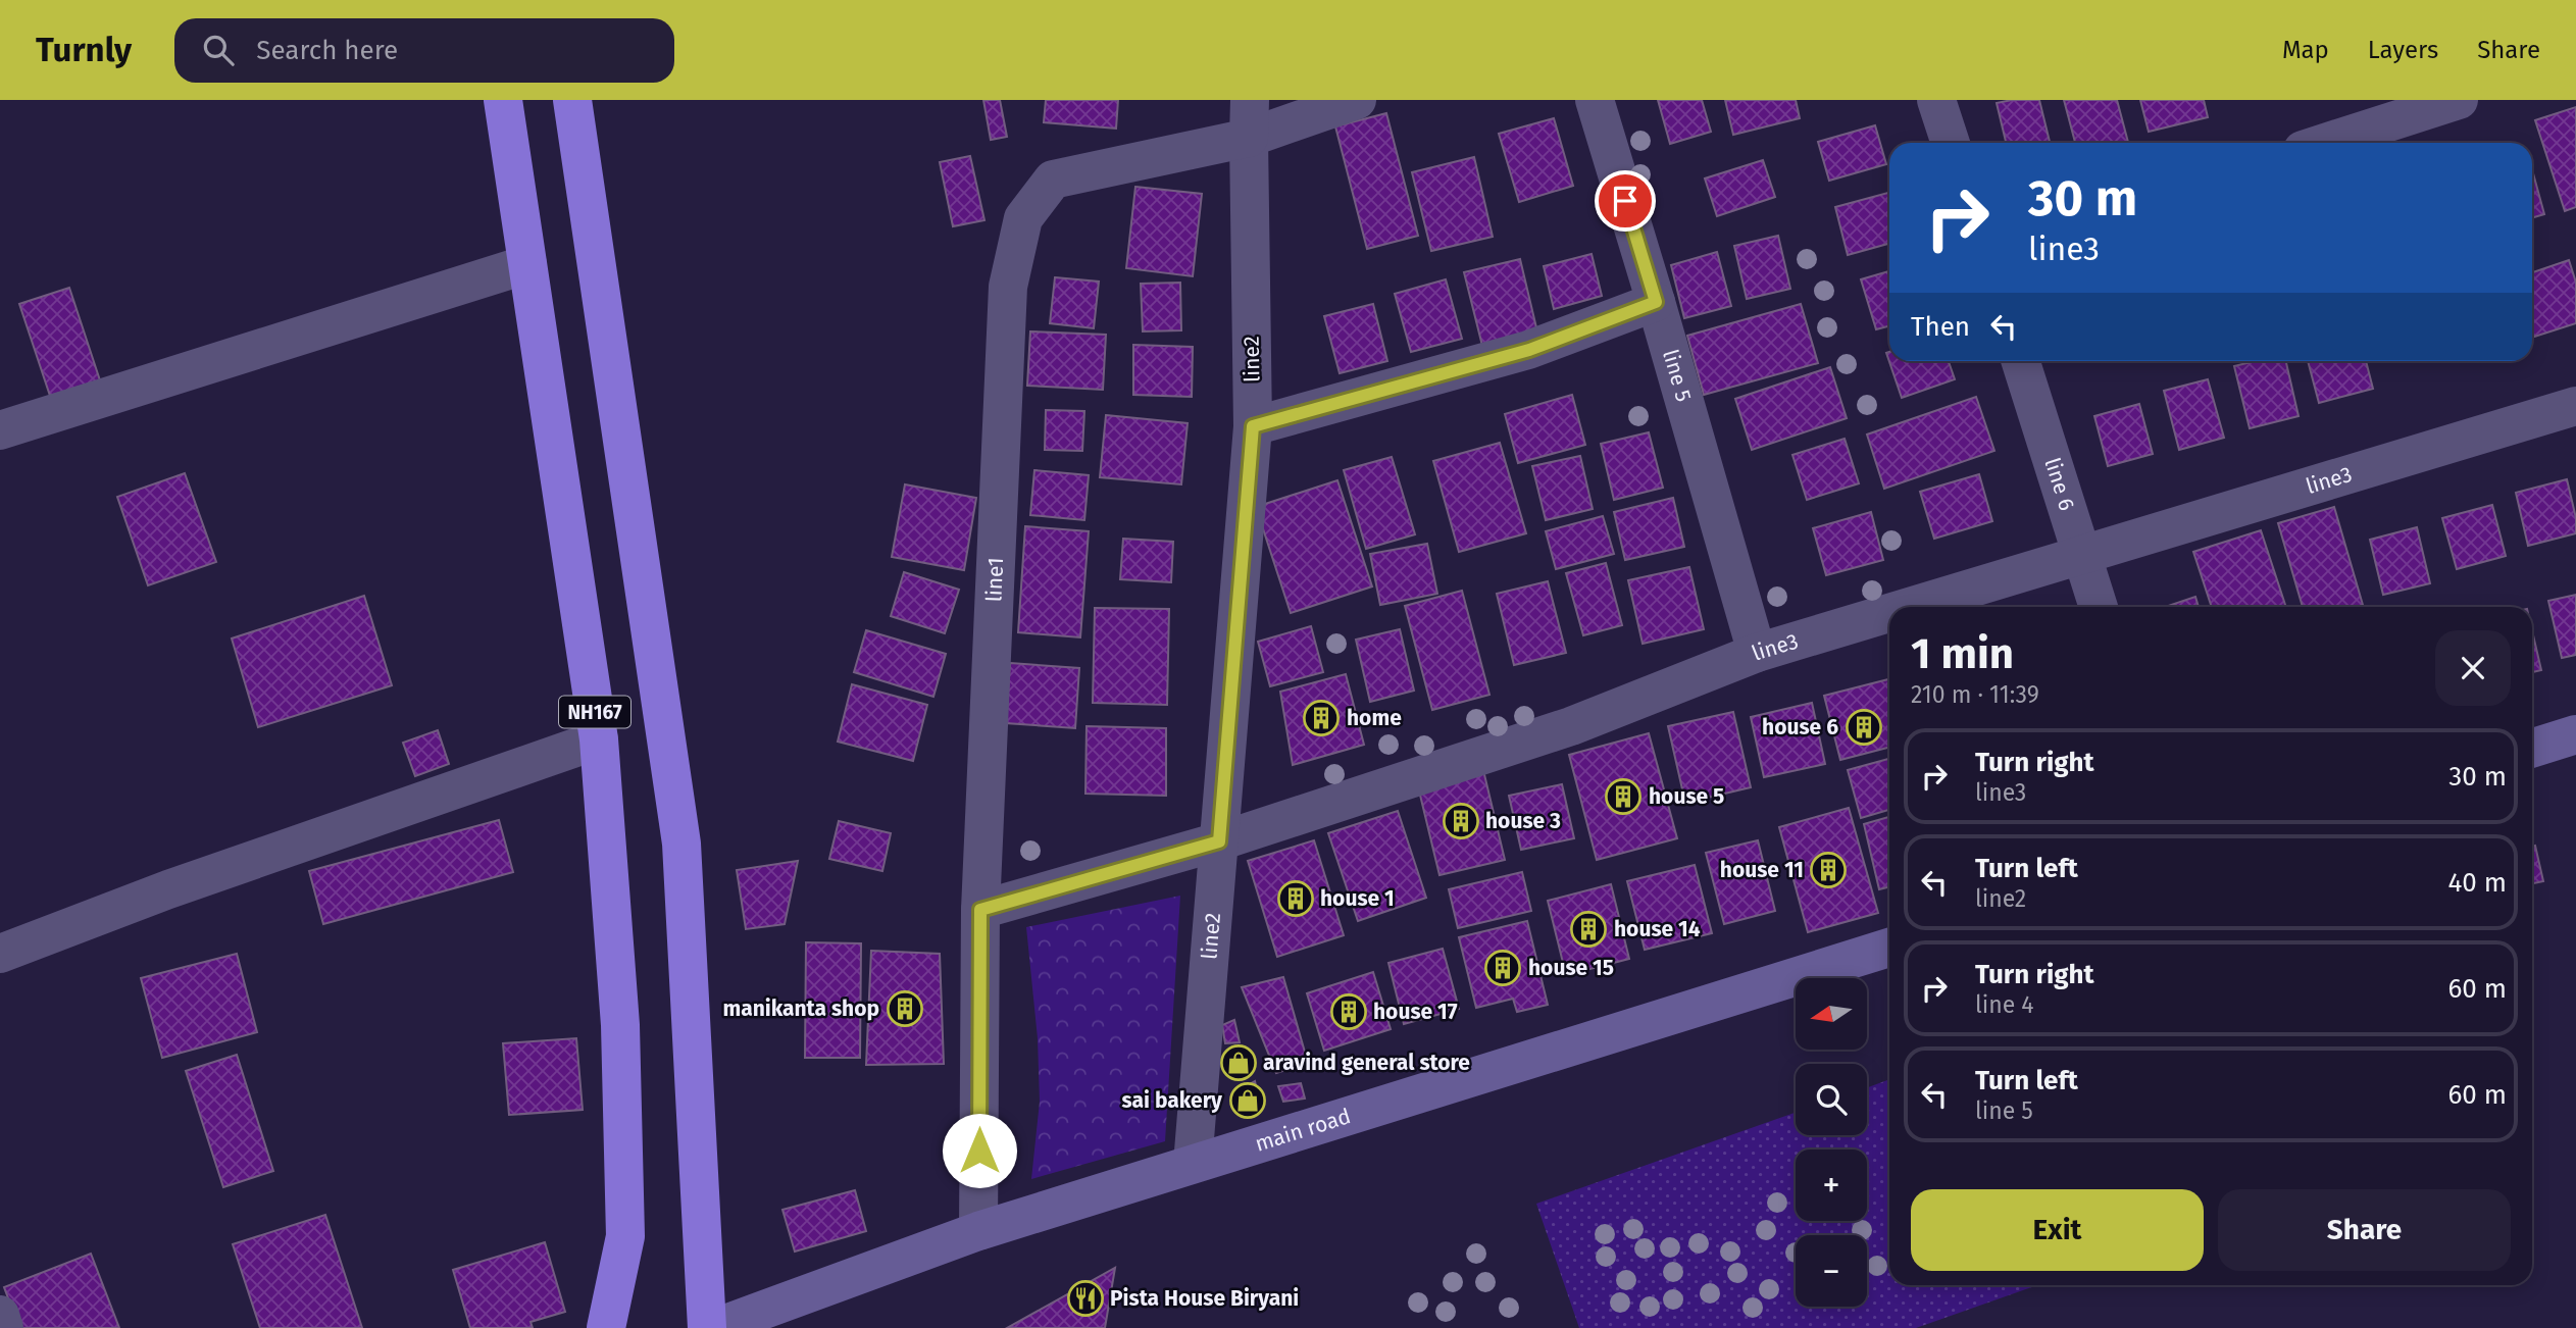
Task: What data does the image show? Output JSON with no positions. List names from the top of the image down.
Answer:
{
  "streets": {
    "highway": ["NH167"],
    "street": [
      "line2",
      "line 5",
      "line3",
      "line 6",
      "line1",
      "main road"
    ]
  },
  "crossings": [
    ["line2", "line3"],
    ["line2", "line1"],
    ["line2", "main road"],
    ["line 5", "line3"],
    ["line3", "line 6"],
    ["line3", "line1"],
    ["line1", "main road"]
  ],
  "places": {
    "building": [
      "home",
      "house 6",
      "house 5",
      "house 3",
      "house 11",
      "house 1",
      "house 14",
      "house 15",
      "manikanta shop",
      "house 17"
    ],
    "shop": ["aravind general store", "sai bakery"],
    "restaurant": ["Pista House Biryani"]
  },
  "north": "left",
  "page": {
    "header": "Turnly",
    "search": "Search here",
    "nav": ["Map", "Layers", "Share"],
    "turn": ["30 m", "line3"],
    "then": "Then",
    "heading": ["1 min", "210 m · 11:39"],
    "list": [
      {
        "name": "Turn right",
        "note": "line3",
        "value": "30 m"
      },
      {
        "name": "Turn left",
        "note": "line2",
        "value": "40 m"
      },
      {
        "name": "Turn right",
        "note": "line 4",
        "value": "60 m"
      },
      {
        "name": "Turn left",
        "note": "line 5",
        "value": "60 m"
      }
    ],
    "map_buttons": ["+", "−"],
    "buttons": ["Exit", "Share"]
  }
}
